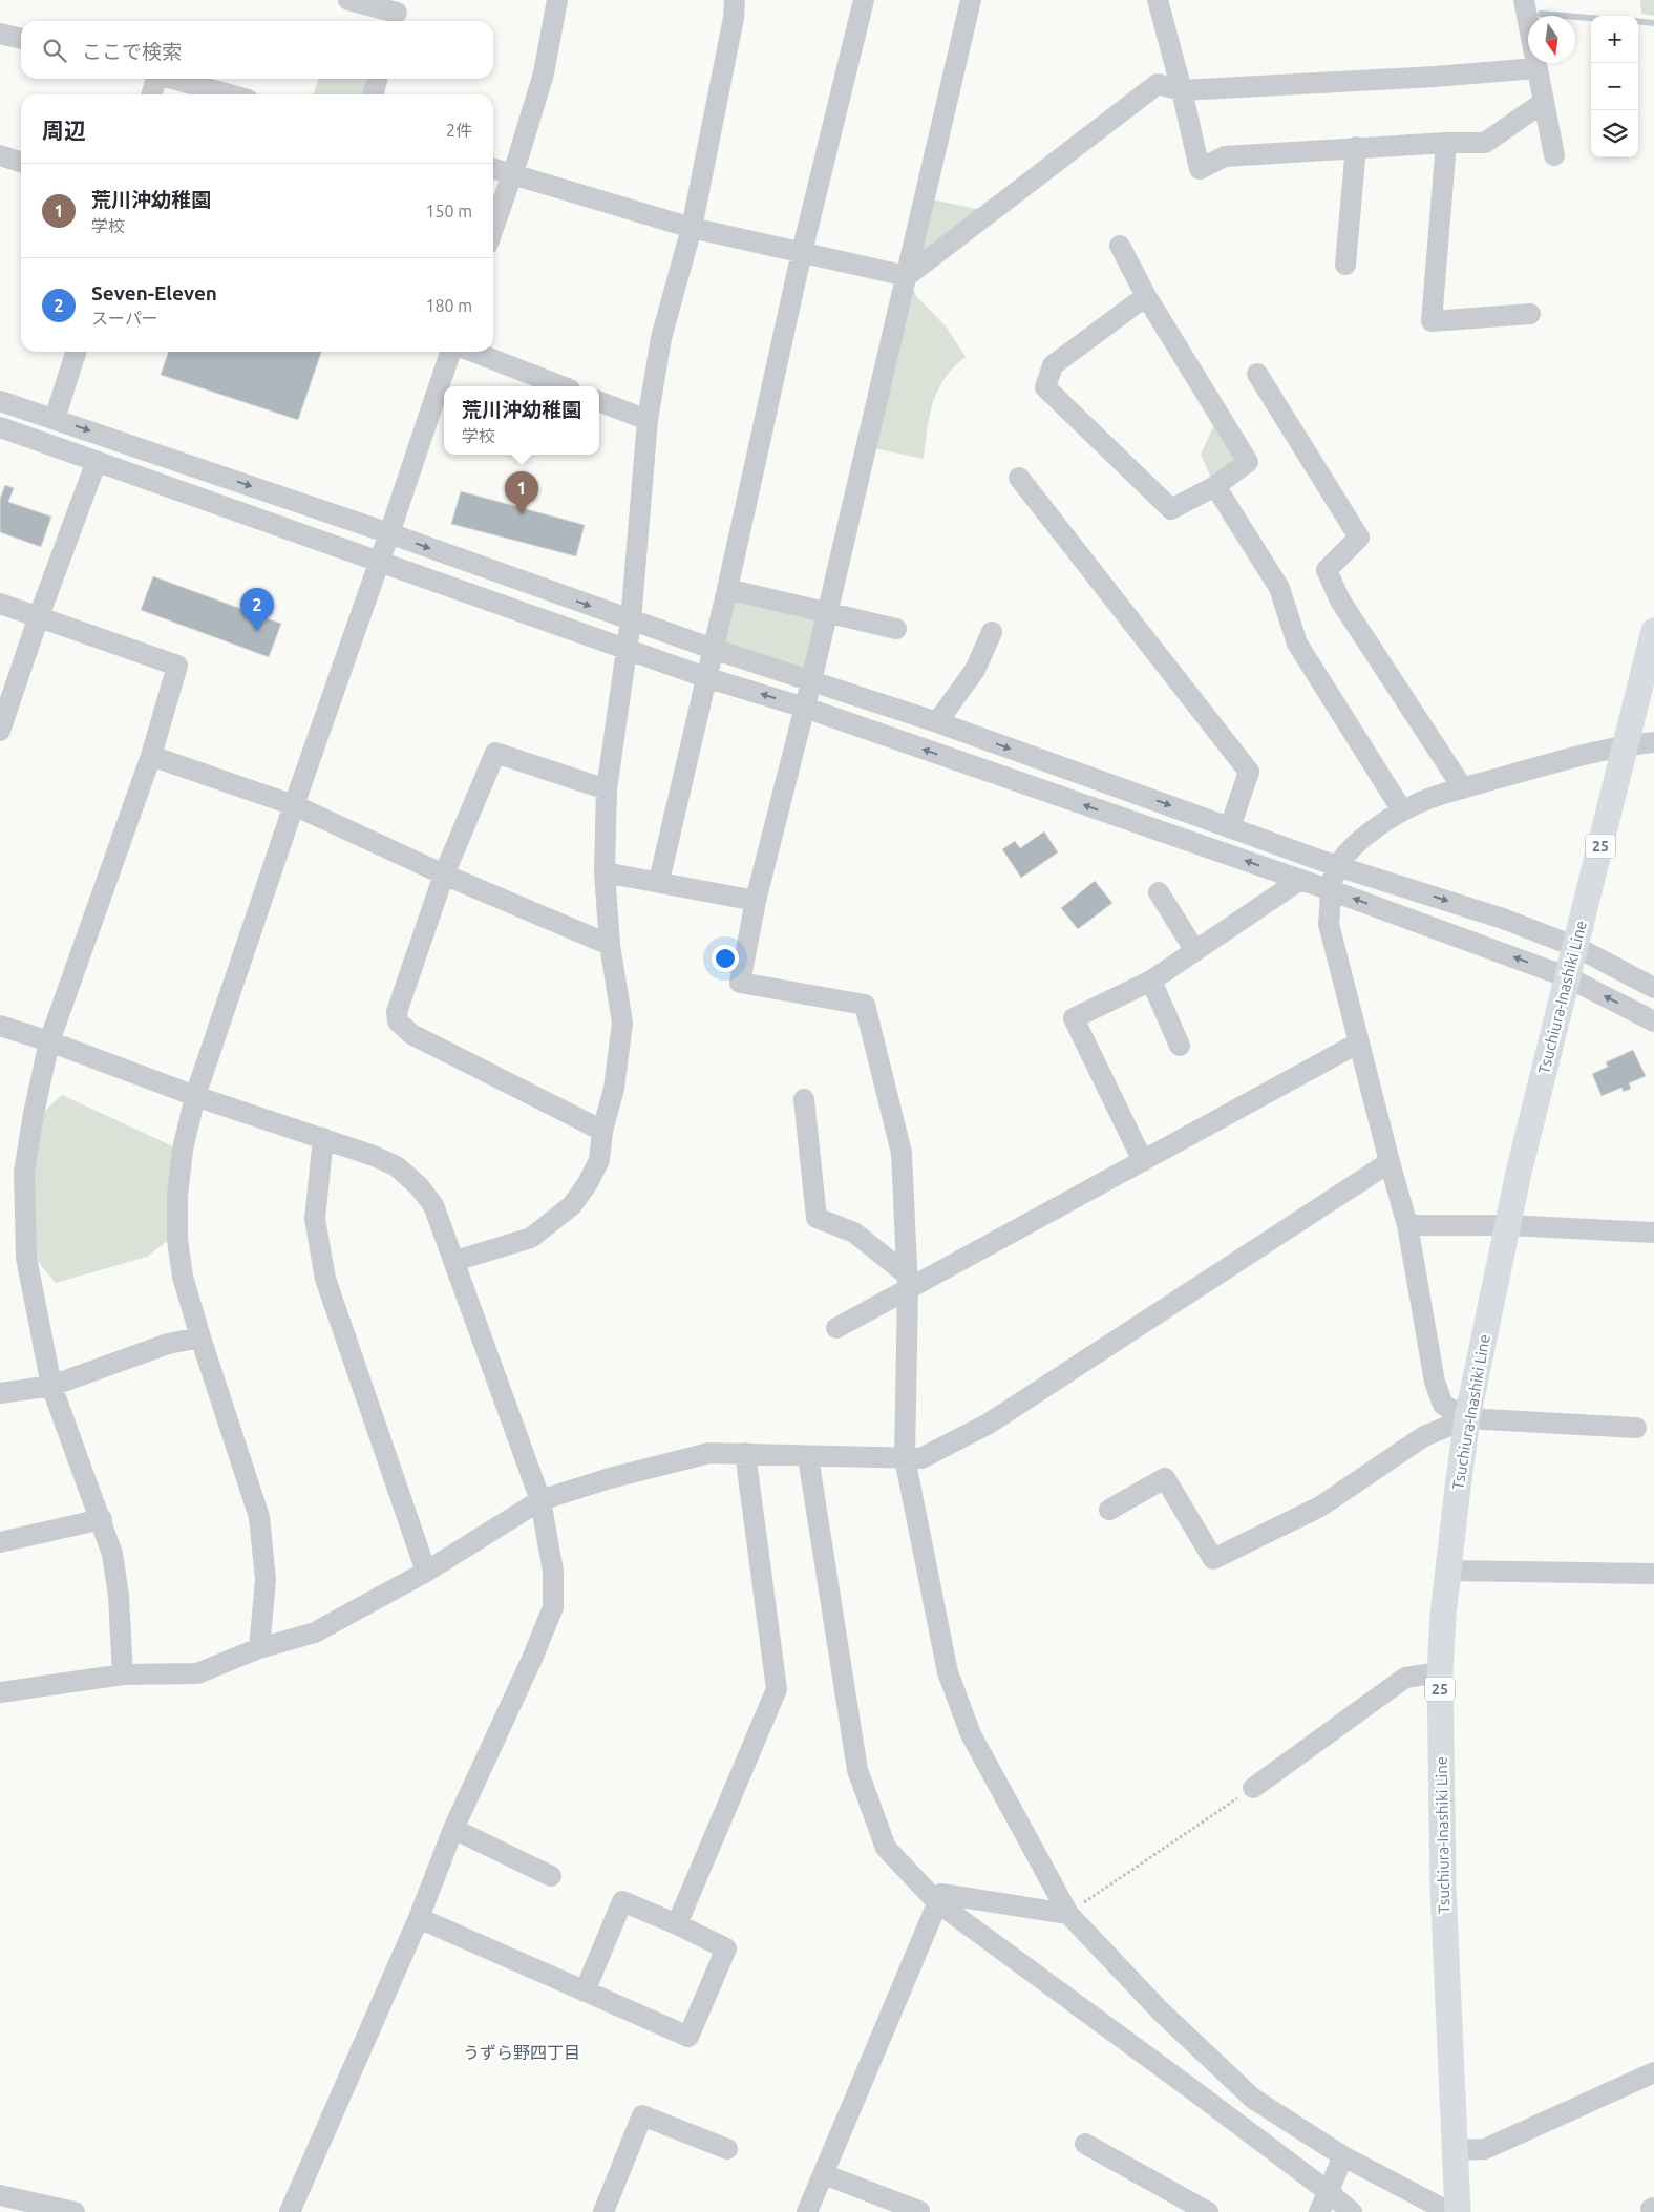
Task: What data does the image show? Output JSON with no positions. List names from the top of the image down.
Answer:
{
  "streets": {
    "main road": ["25", "Tsuchiura-Inashiki Line"]
  },
  "districts": ["うずら野四丁目"],
  "north": "bottom",
  "page": {
    "map_buttons": ["+", "−"],
    "search": "ここで検索",
    "heading": ["周辺", "2件"],
    "list": [
      {
        "mark": "1",
        "name": "荒川沖幼稚園",
        "note": "学校",
        "value": "150 m"
      },
      {
        "mark": "2",
        "name": "Seven-Eleven",
        "note": "スーパー",
        "value": "180 m"
      }
    ],
    "popup": ["荒川沖幼稚園", "学校"],
    "pins": ["1", "2"]
  }
}
